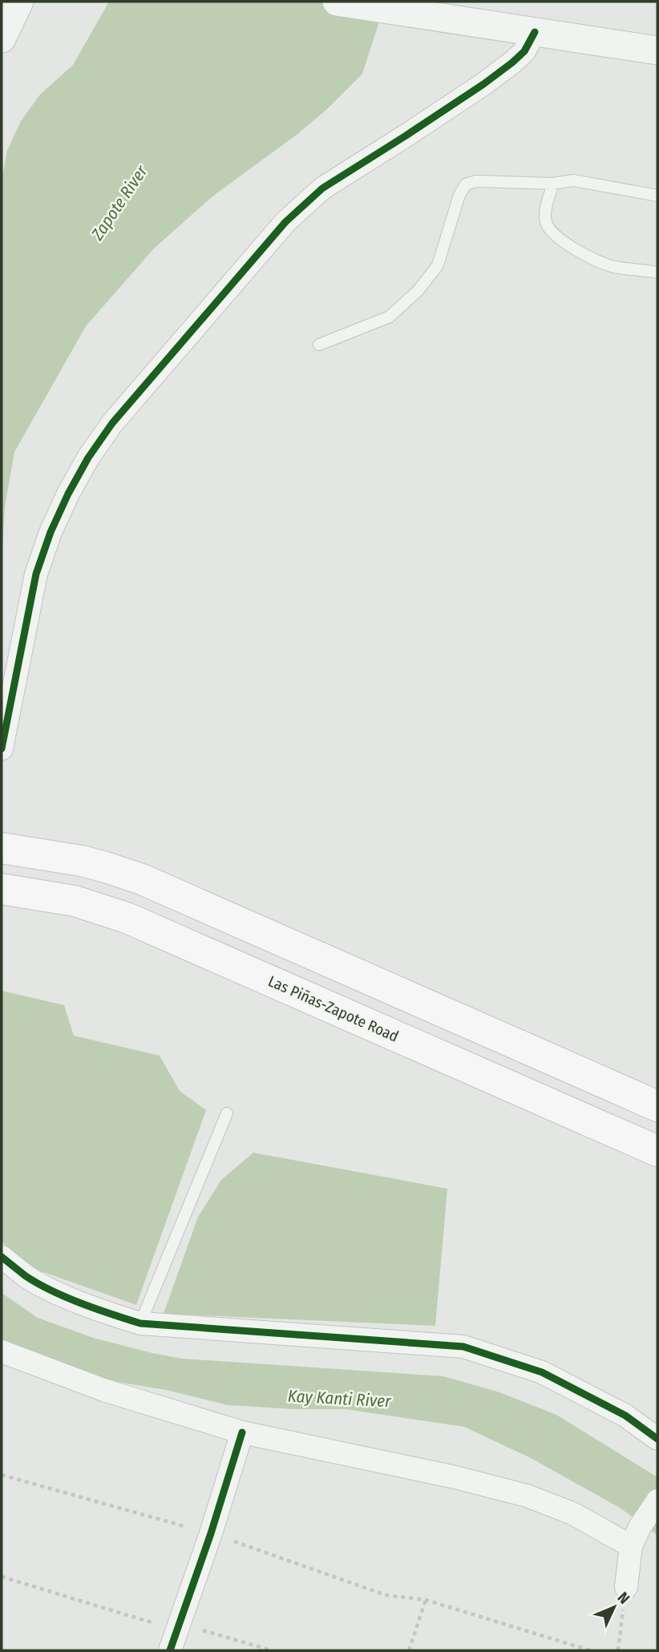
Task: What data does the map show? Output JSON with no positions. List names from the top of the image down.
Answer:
{
  "streets": {
    "main road": ["Las Piñas-Zapote Road"]
  },
  "water": ["Zapote River", "Kay Kanti River"],
  "north": "top right"
}
